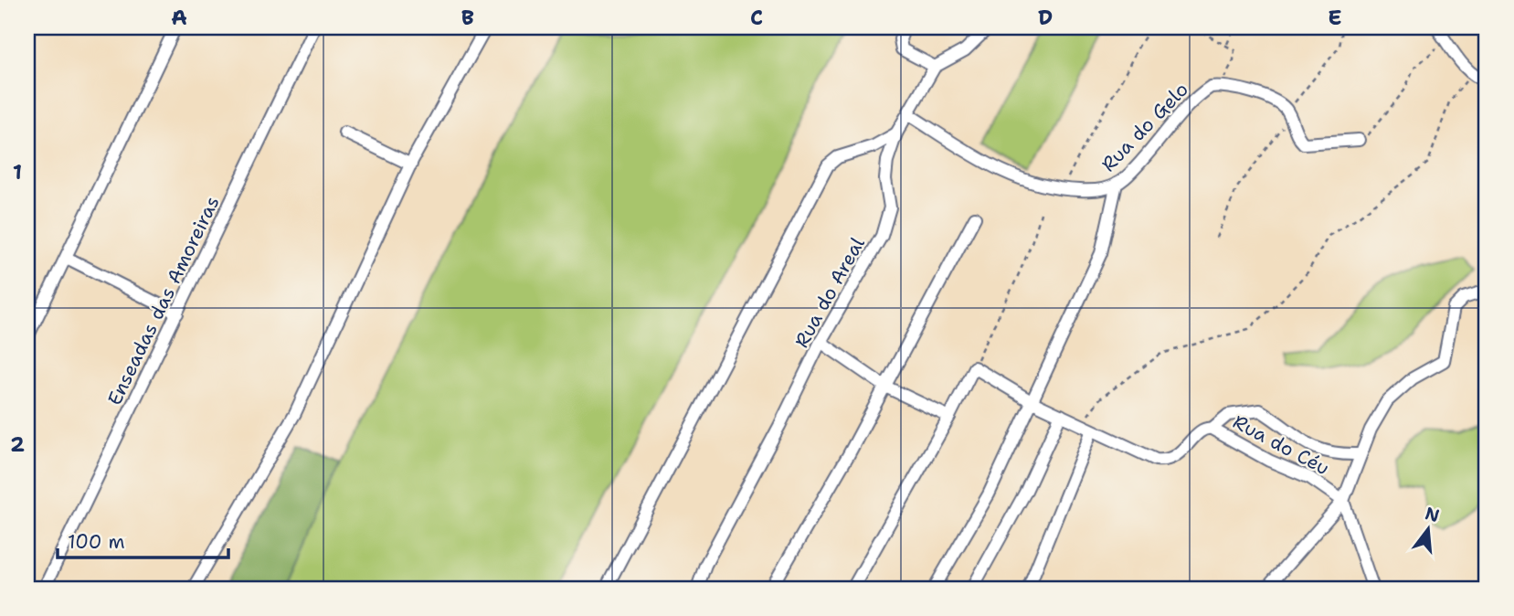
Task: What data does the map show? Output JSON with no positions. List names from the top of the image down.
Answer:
{
  "streets": {
    "street": [
      "Rua do Gelo",
      "Rua do Areal",
      "Enseadas das Amoreiras",
      "Rua do Céu"
    ]
  },
  "crossings": [
    ["Rua do Gelo", "Rua do Areal"]
  ],
  "scale_bar": "100 m",
  "north": "top",
  "grid": {
    "columns": [
      "A",
      "B",
      "C",
      "D",
      "E"
    ],
    "rows": ["1", "2"]
  }
}
